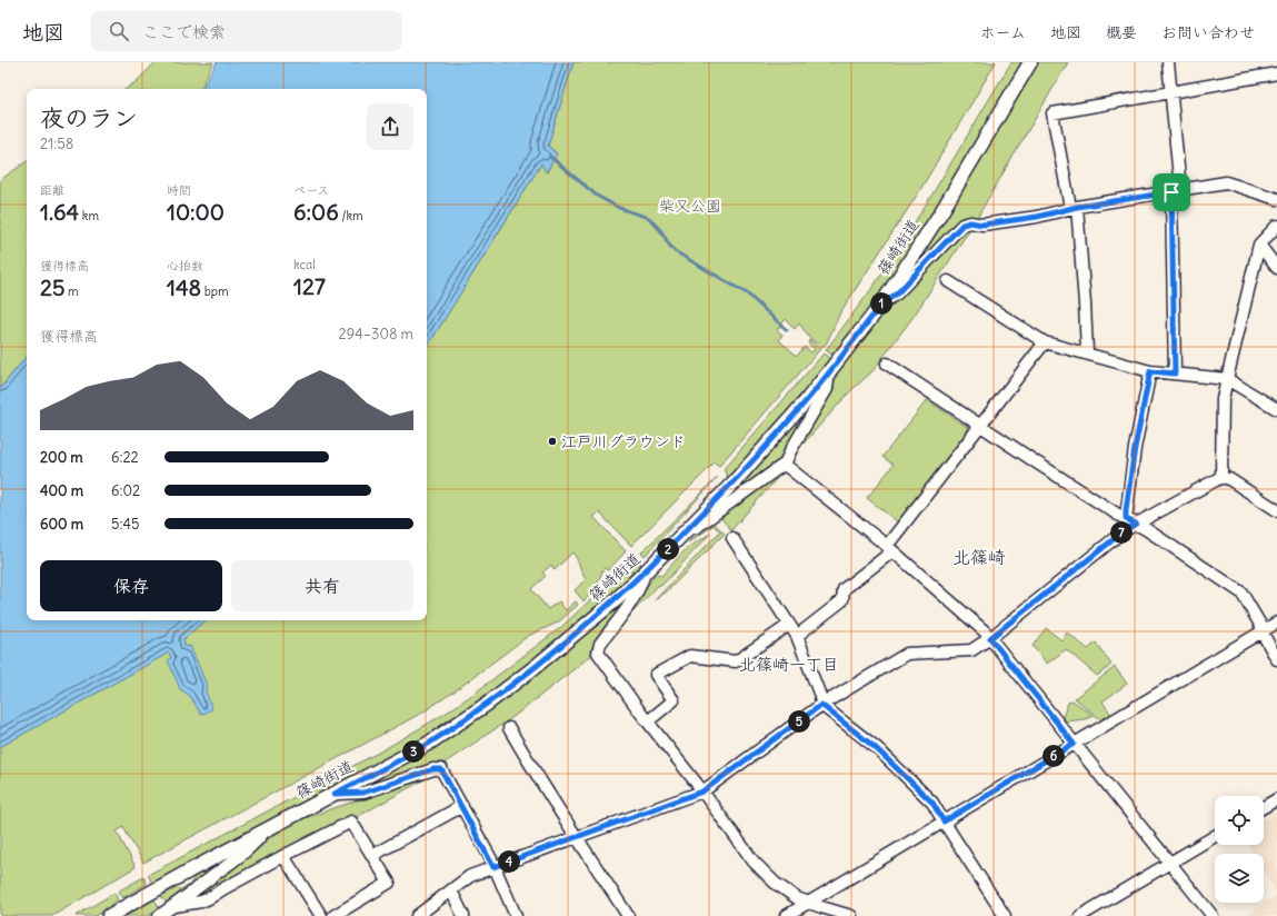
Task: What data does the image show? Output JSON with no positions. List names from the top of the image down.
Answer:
{
  "streets": {
    "main road": ["篠崎街道"]
  },
  "districts": ["北篠崎", "北篠崎一丁目"],
  "parks": ["柴又公園"],
  "places": ["江戸川グラウンド"],
  "page": {
    "header": "地図",
    "search": "ここで検索",
    "nav": [
      "ホーム",
      "地図",
      "概要",
      "お問い合わせ"
    ],
    "heading": ["夜のラン", "21:58"],
    "stats": [
      ["距離", "1.64 km"],
      ["時間", "10:00"],
      ["ペース", "6:06 /km"],
      ["獲得標高", "25 m"],
      ["心拍数", "148 bpm"],
      ["kcal", "127"]
    ],
    "pins": [
      "1",
      "7",
      "2",
      "5",
      "3",
      "6",
      "4"
    ],
    "chart": ["獲得標高", "294–308 m"],
    "list": [
      {
        "name": "200 m",
        "note": "6:22"
      },
      {
        "name": "400 m",
        "note": "6:02"
      },
      {
        "name": "600 m",
        "note": "5:45"
      }
    ],
    "buttons": ["保存", "共有"]
  }
}
